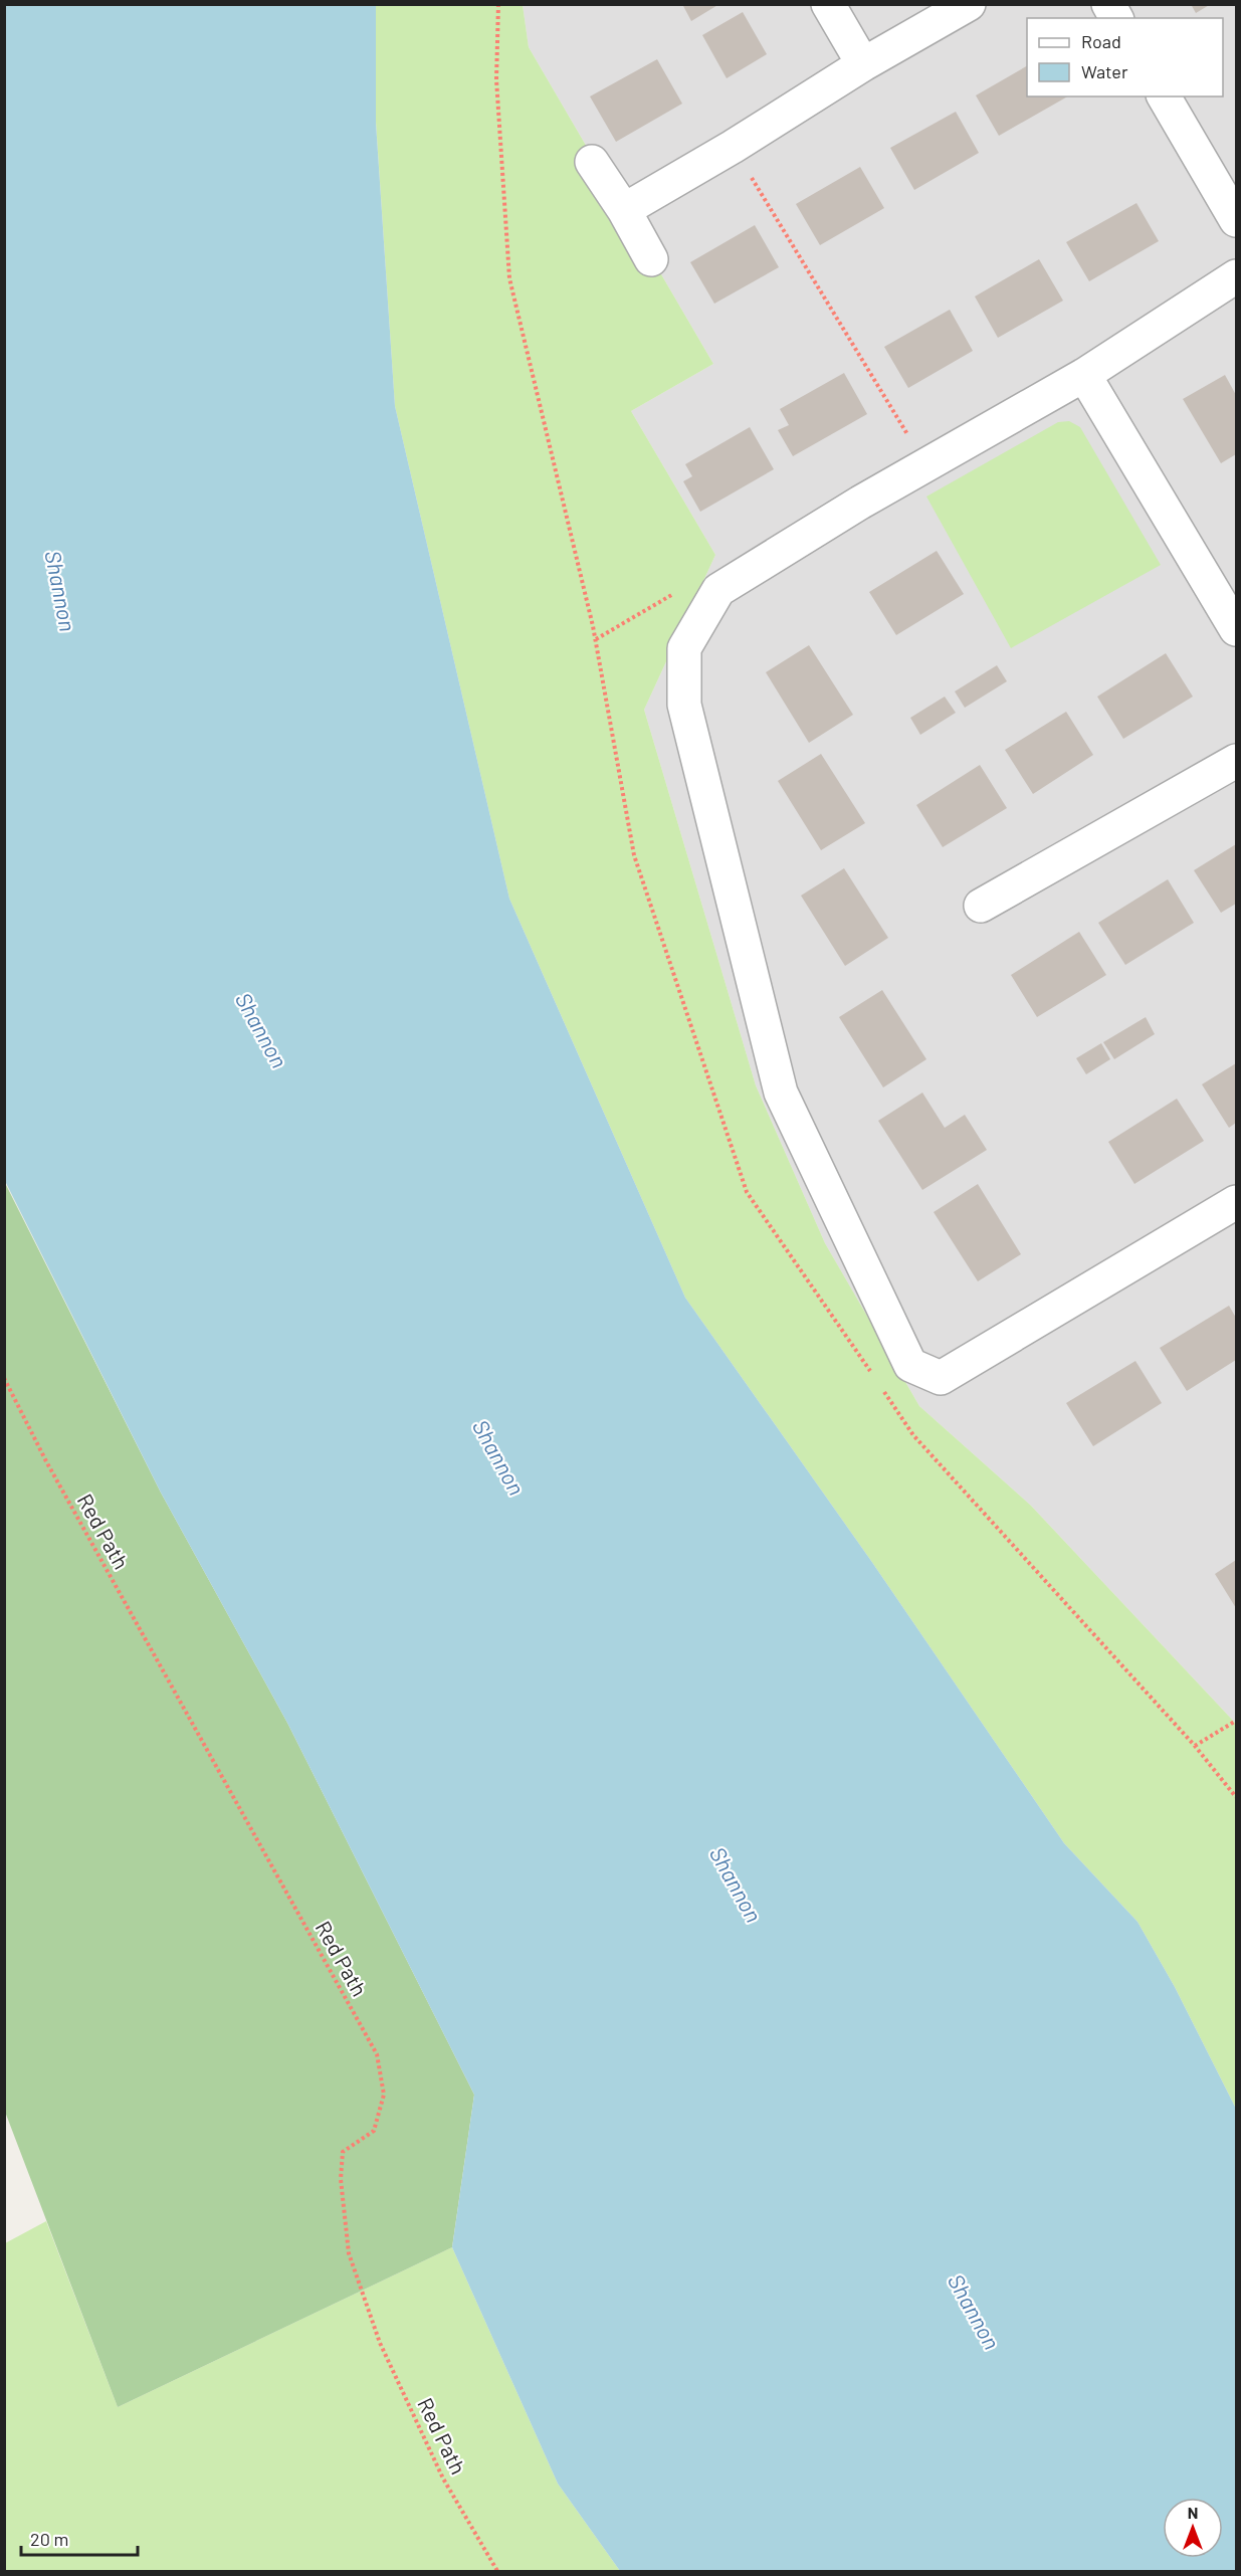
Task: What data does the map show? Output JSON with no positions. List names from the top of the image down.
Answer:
{
  "streets": {
    "path": ["Red Path"]
  },
  "water": ["Shannon"],
  "legend": ["Road", "Water"],
  "scale_bar": "20 m",
  "north": "top"
}
